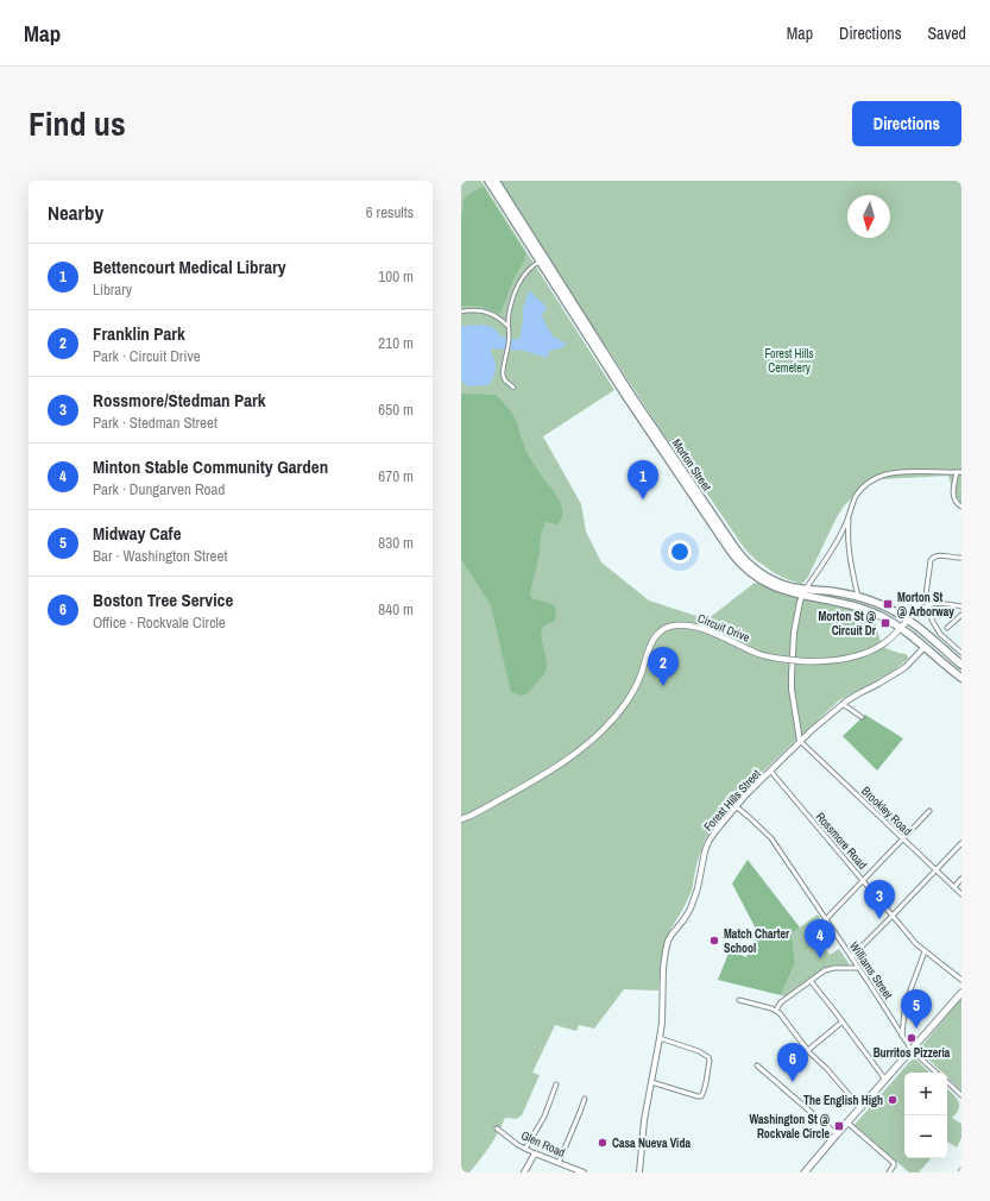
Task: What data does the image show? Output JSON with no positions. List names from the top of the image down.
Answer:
{
  "streets": {
    "highway": ["Morton Street"],
    "main road": ["Circuit Drive"],
    "street": [
      "Forest Hills Street",
      "Brookley Road",
      "Rossmore Road",
      "Williams Street",
      "Glen Road"
    ]
  },
  "crossings": [
    ["Morton Street", "Circuit Drive"],
    ["Morton Street", "Forest Hills Street"],
    ["Forest Hills Street", "Brookley Road"],
    ["Forest Hills Street", "Rossmore Road"],
    ["Forest Hills Street", "Williams Street"]
  ],
  "parks": ["Forest Hills Cemetery"],
  "places": {
    "transit": ["Morton St @ Arborway", "Morton St @ Circuit Dr", "Washington St @ Rockvale Circle"],
    "other": [
      "Match Charter School",
      "Burritos Pizzeria",
      "The English High",
      "Casa Nueva Vida"
    ]
  },
  "north": "bottom",
  "page": {
    "header": "Map",
    "nav": ["Map", "Directions", "Saved"],
    "title": "Find us",
    "buttons": "Directions",
    "heading": ["Nearby", "6 results"],
    "list": [
      {
        "mark": "1",
        "name": "Bettencourt Medical Library",
        "note": "Library",
        "value": "100 m"
      },
      {
        "mark": "2",
        "name": "Franklin Park",
        "note": "Park · Circuit Drive",
        "value": "210 m"
      },
      {
        "mark": "3",
        "name": "Rossmore/Stedman Park",
        "note": "Park · Stedman Street",
        "value": "650 m"
      },
      {
        "mark": "4",
        "name": "Minton Stable Community Garden",
        "note": "Park · Dungarven Road",
        "value": "670 m"
      },
      {
        "mark": "5",
        "name": "Midway Cafe",
        "note": "Bar · Washington Street",
        "value": "830 m"
      },
      {
        "mark": "6",
        "name": "Boston Tree Service",
        "note": "Office · Rockvale Circle",
        "value": "840 m"
      }
    ],
    "pins": [
      "1",
      "2",
      "3",
      "4",
      "5",
      "6"
    ],
    "map_buttons": ["+", "−"]
  }
}
